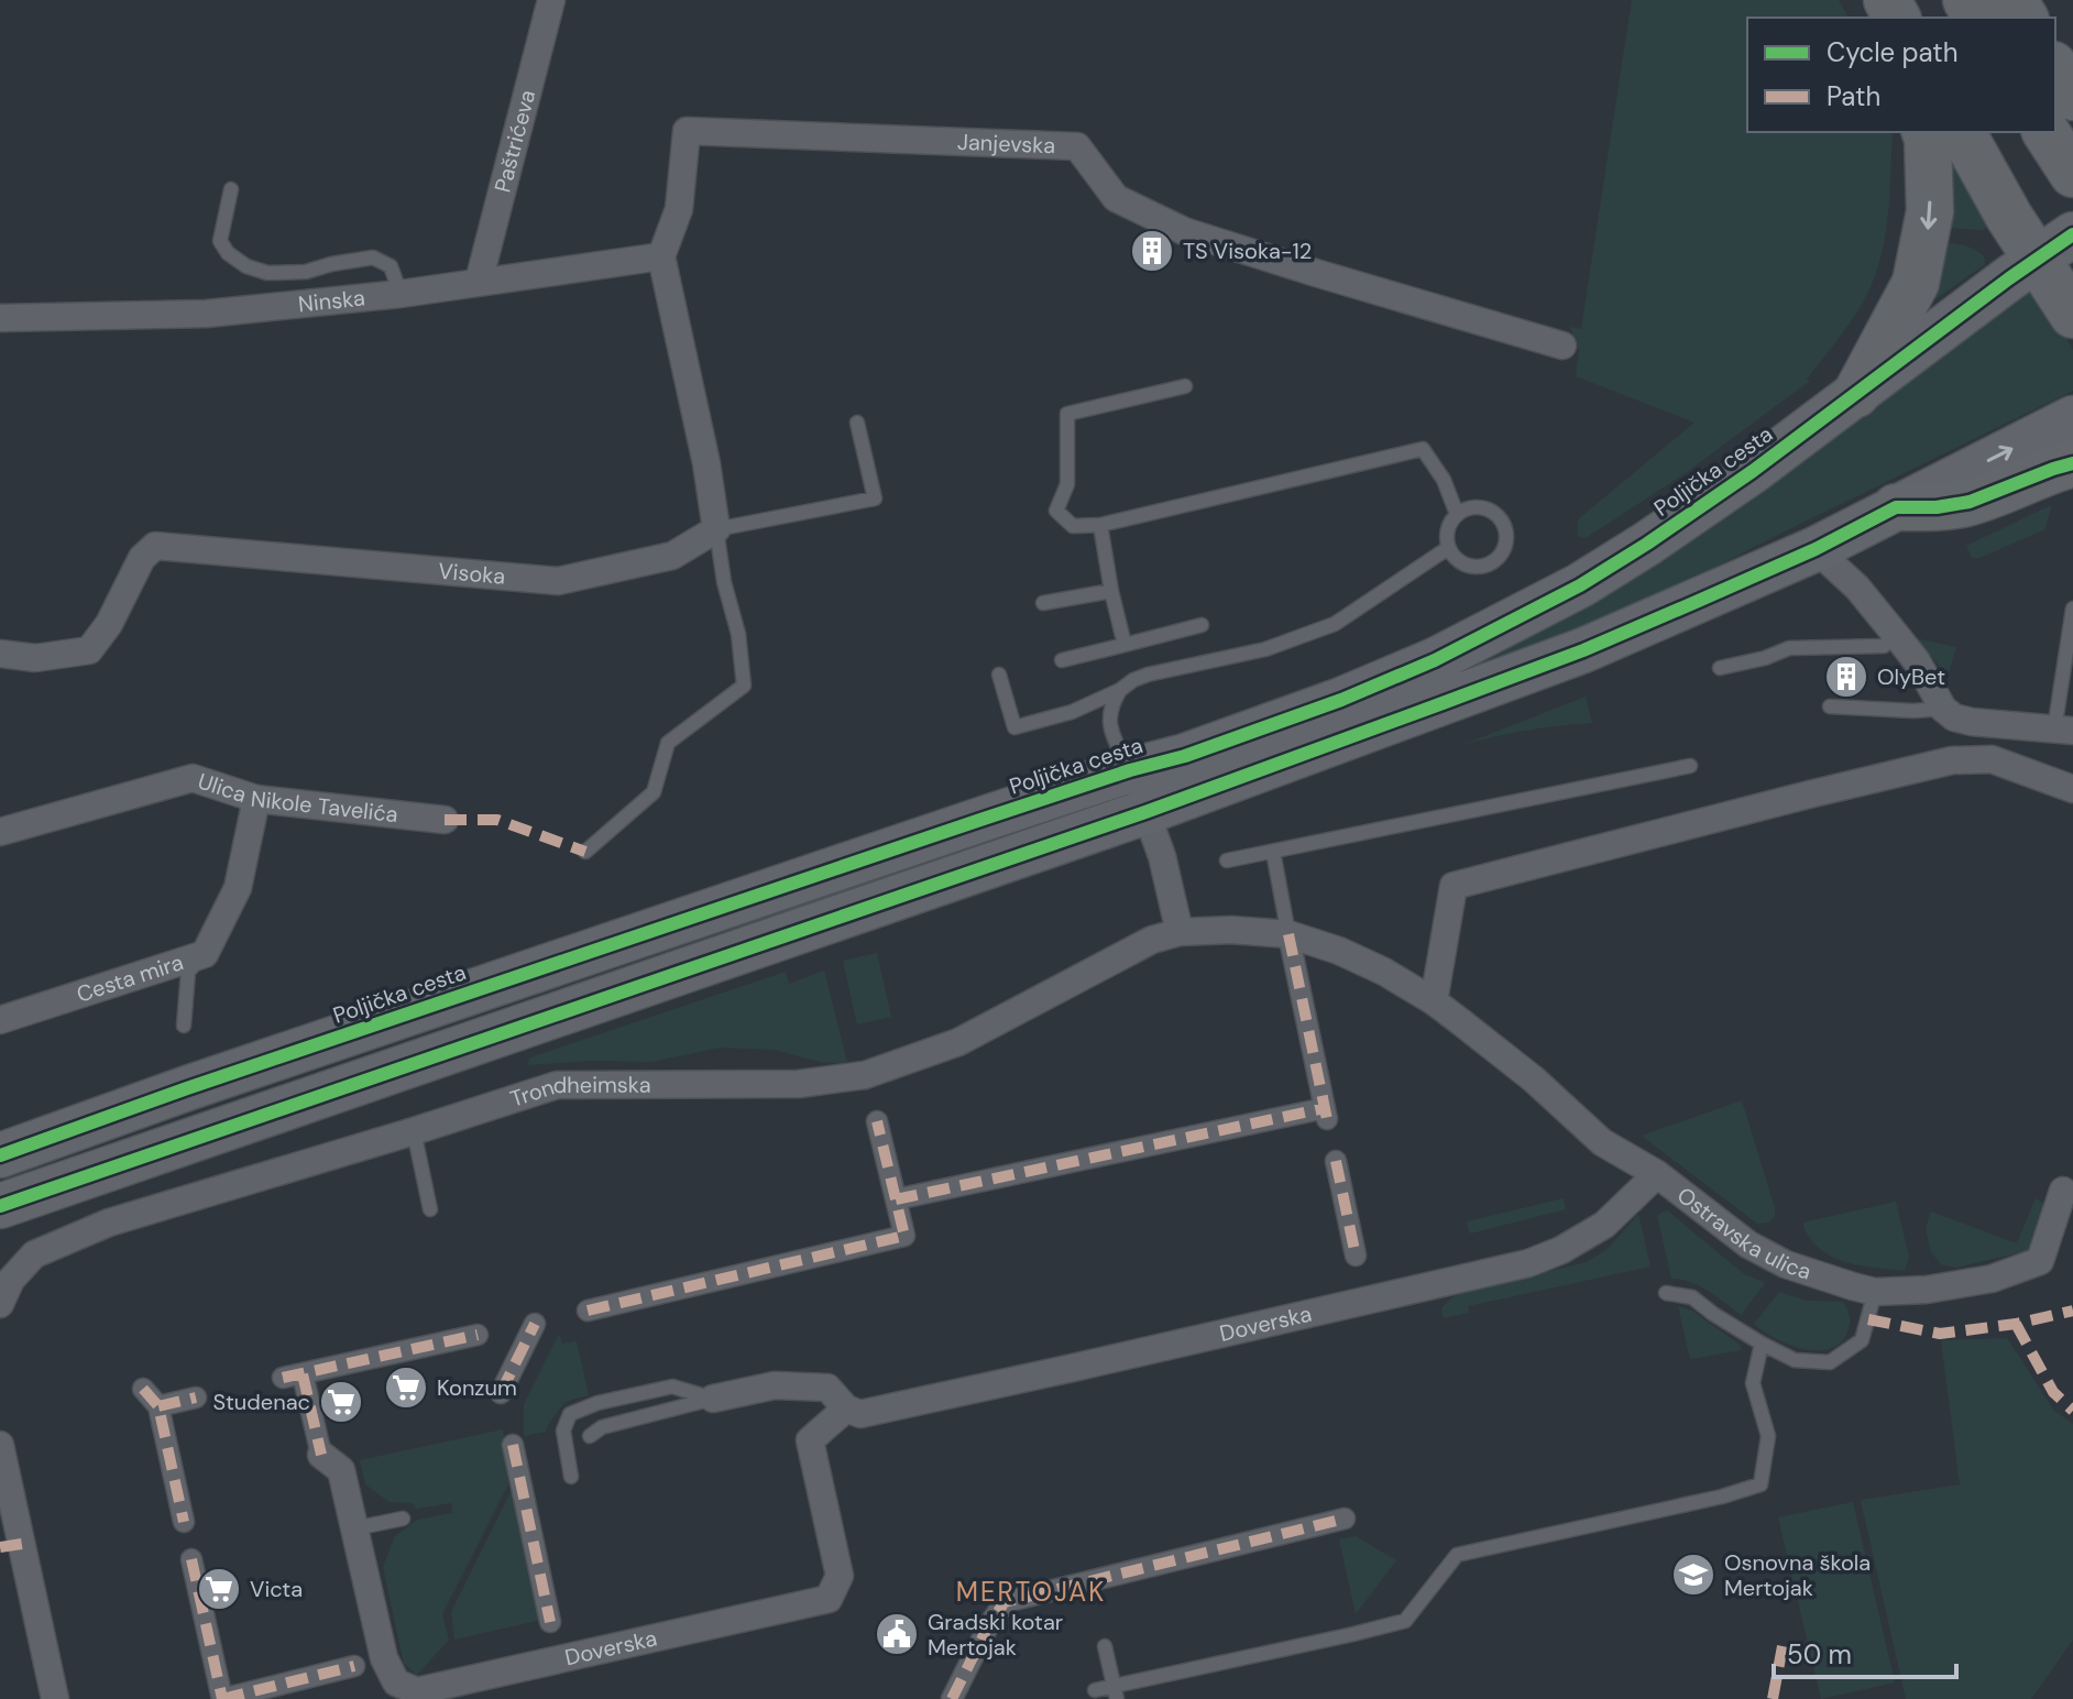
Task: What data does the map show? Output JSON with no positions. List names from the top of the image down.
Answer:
{
  "streets": {
    "main road": ["Poljička cesta"],
    "street": [
      "Paštrićeva",
      "Janjevska",
      "Ninska",
      "Visoka",
      "Ulica Nikole Tavelića",
      "Cesta mira",
      "Trondheimska",
      "Ostravska ulica",
      "Doverska"
    ]
  },
  "crossings": [
    ["Paštrićeva", "Ninska"],
    ["Janjevska", "Ninska"],
    ["Ulica Nikole Tavelića", "Cesta mira"],
    ["Trondheimska", "Ostravska ulica"],
    ["Ostravska ulica", "Doverska"]
  ],
  "districts": ["MERTOJAK"],
  "places": {
    "building": ["TS Visoka-12", "OlyBet"],
    "supermarket": ["Konzum", "Studenac", "Victa"],
    "school or university": ["Osnovna škola Mertojak"],
    "public building": ["Gradski kotar Mertojak"]
  },
  "legend": ["Cycle path", "Path"],
  "scale_bar": "50 m"
}
